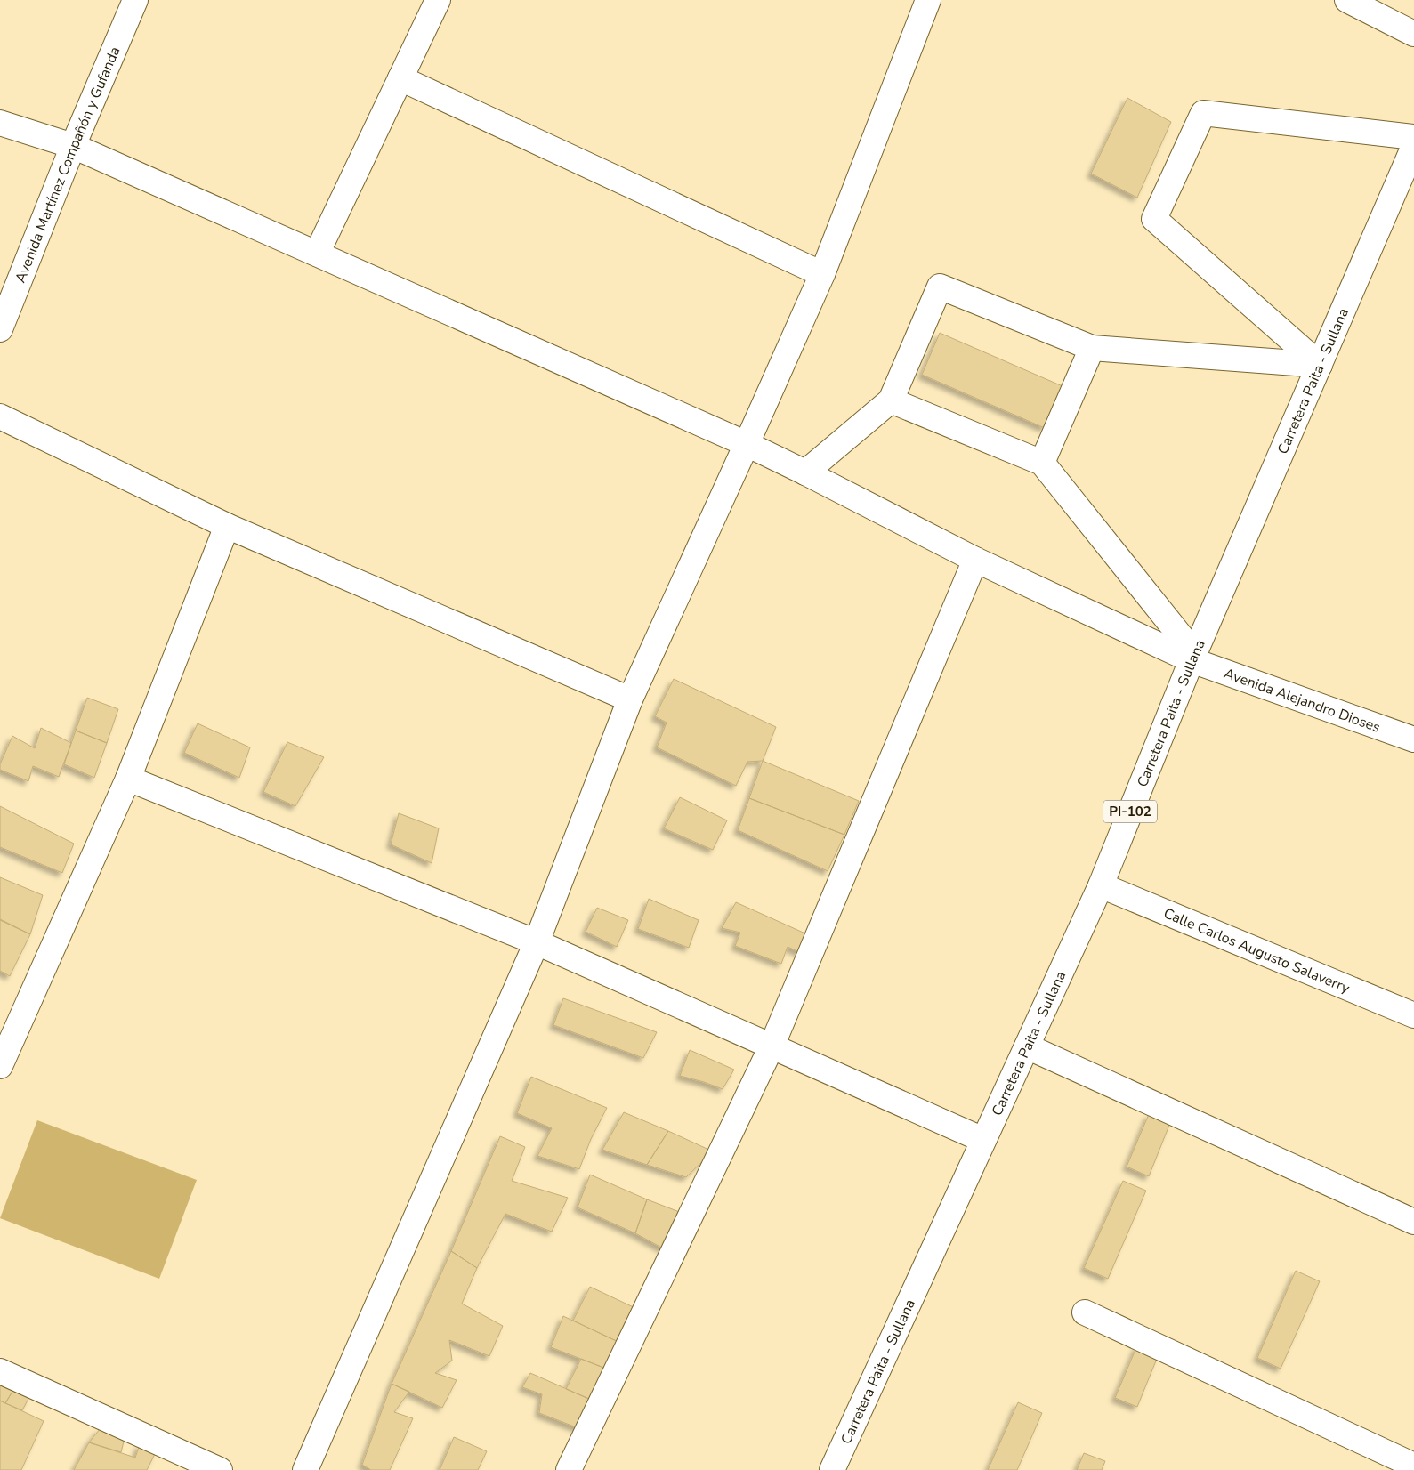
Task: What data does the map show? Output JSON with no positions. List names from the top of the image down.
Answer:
{
  "streets": {
    "street": [
      "Avenida Martínez Compañón y Gufanda",
      "Carretera Paita - Sullana",
      "Avenida Alejandro Dioses",
      "PI-102",
      "Calle Carlos Augusto Salaverry"
    ]
  },
  "crossings": [
    ["Avenida Martínez Compañón y Gufanda", "Avenida Alejandro Dioses"],
    ["Carretera Paita - Sullana", "Avenida Alejandro Dioses"],
    ["Carretera Paita - Sullana", "Calle Carlos Augusto Salaverry"]
  ]
}
